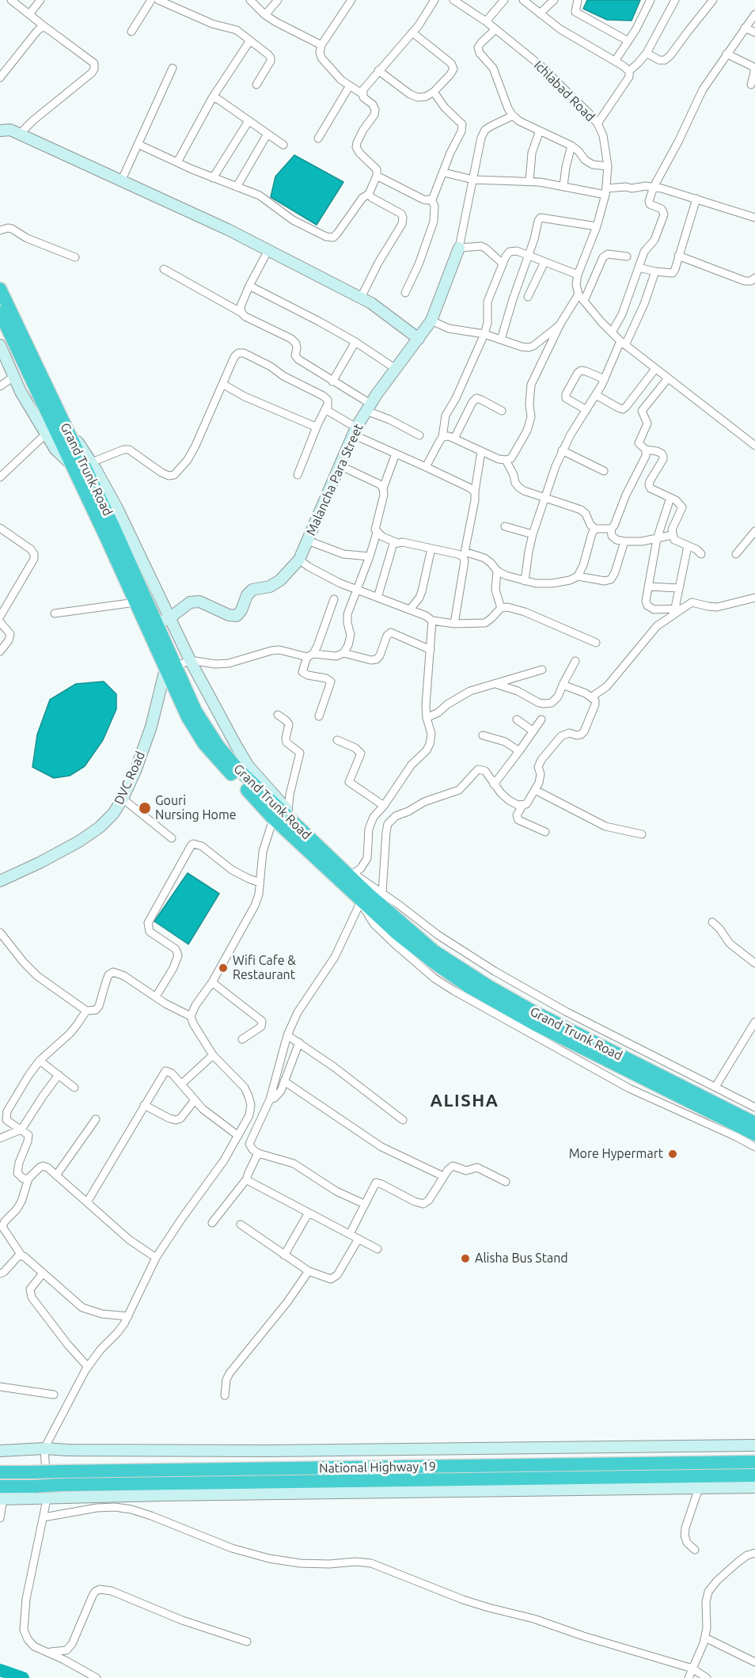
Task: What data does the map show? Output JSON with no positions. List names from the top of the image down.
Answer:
{
  "streets": {
    "highway": ["Grand Trunk Road", "National Highway 19"],
    "main road": ["Malancha Para Street", "DVC Road"],
    "street": ["Ichlabad Road"]
  },
  "crossings": [
    ["Grand Trunk Road", "Malancha Para Street"],
    ["Grand Trunk Road", "DVC Road"]
  ],
  "districts": ["ALISHA"],
  "places": [
    "Gouri Nursing Home",
    "Wifi Cafe & Restaurant",
    "More Hypermart",
    "Alisha Bus Stand"
  ]
}
